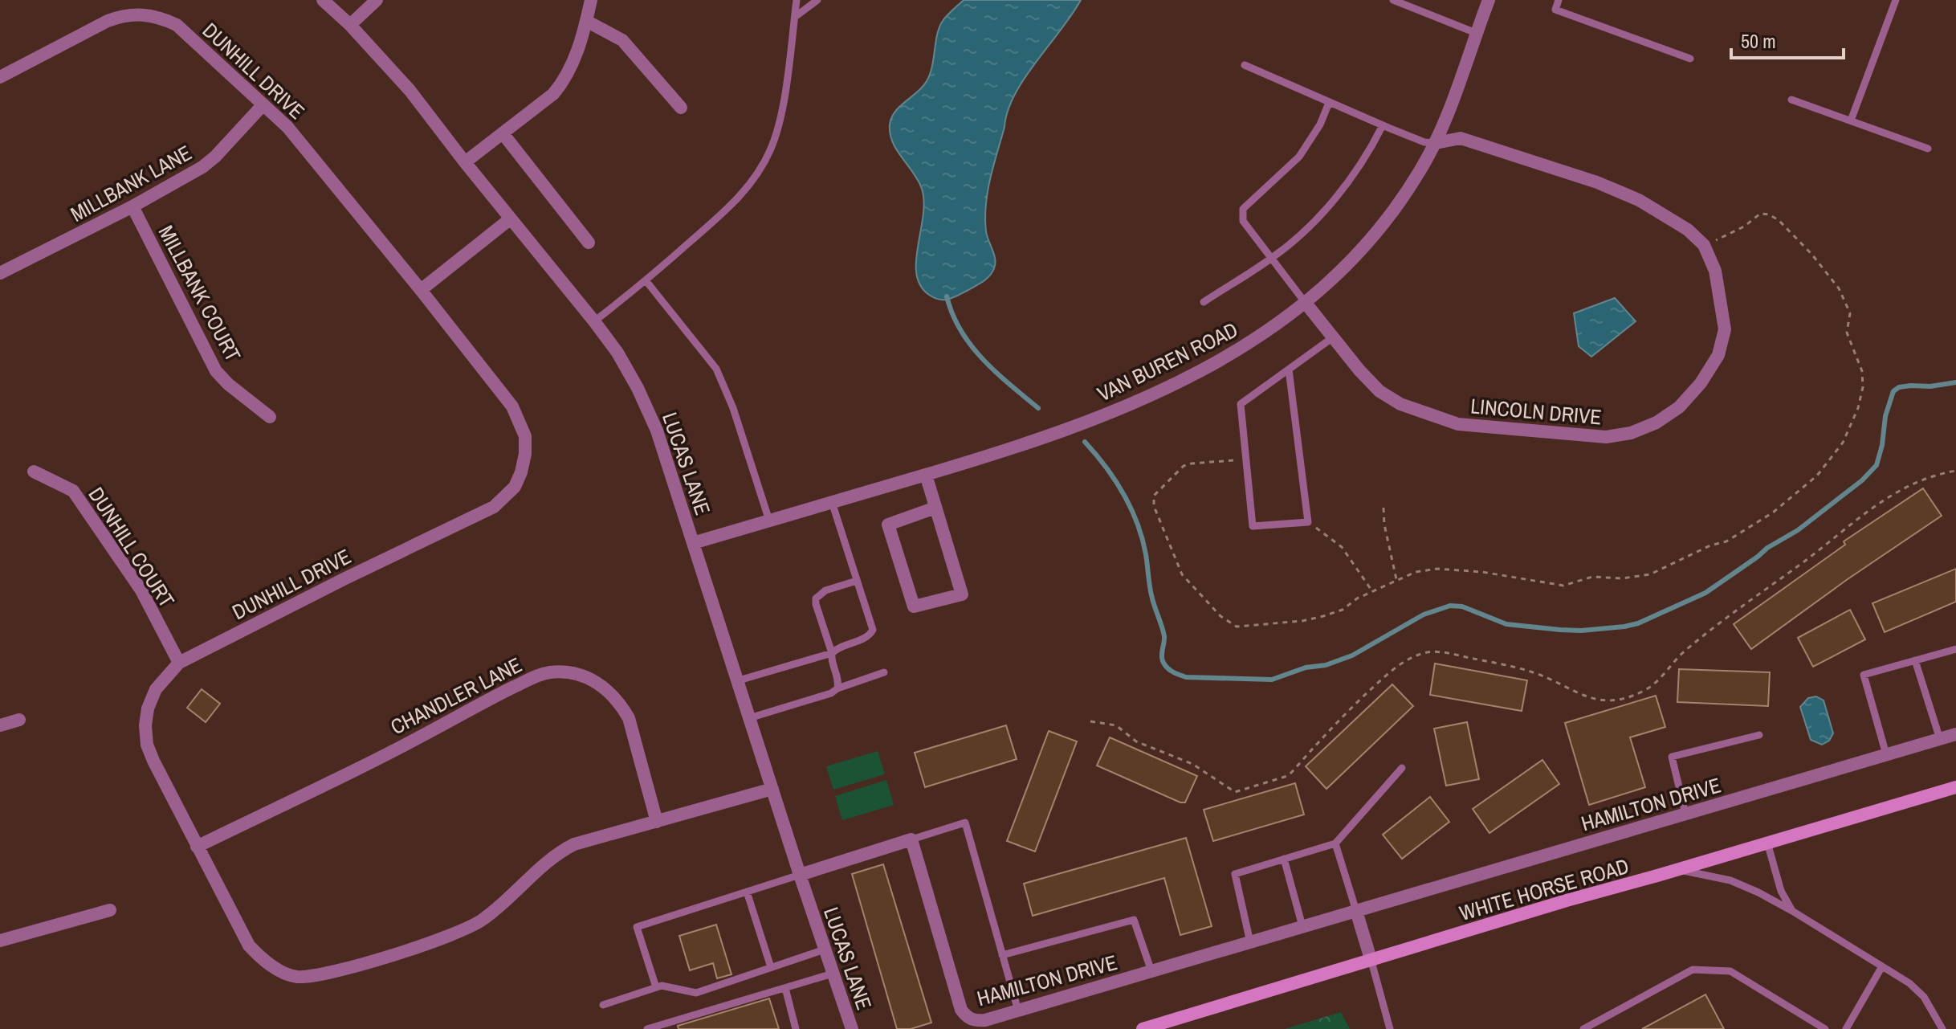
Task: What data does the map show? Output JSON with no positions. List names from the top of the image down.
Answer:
{
  "streets": {
    "main road": ["WHITE HORSE ROAD"],
    "street": [
      "DUNHILL DRIVE",
      "MILLBANK LANE",
      "MILLBANK COURT",
      "VAN BUREN ROAD",
      "LINCOLN DRIVE",
      "LUCAS LANE",
      "DUNHILL COURT",
      "CHANDLER LANE",
      "HAMILTON DRIVE"
    ]
  },
  "crossings": [
    ["DUNHILL DRIVE", "MILLBANK LANE"],
    ["DUNHILL DRIVE", "LUCAS LANE"],
    ["DUNHILL DRIVE", "DUNHILL COURT"],
    ["DUNHILL DRIVE", "CHANDLER LANE"],
    ["MILLBANK LANE", "MILLBANK COURT"],
    ["VAN BUREN ROAD", "LINCOLN DRIVE"],
    ["VAN BUREN ROAD", "LUCAS LANE"]
  ],
  "scale_bar": "50 m"
}
